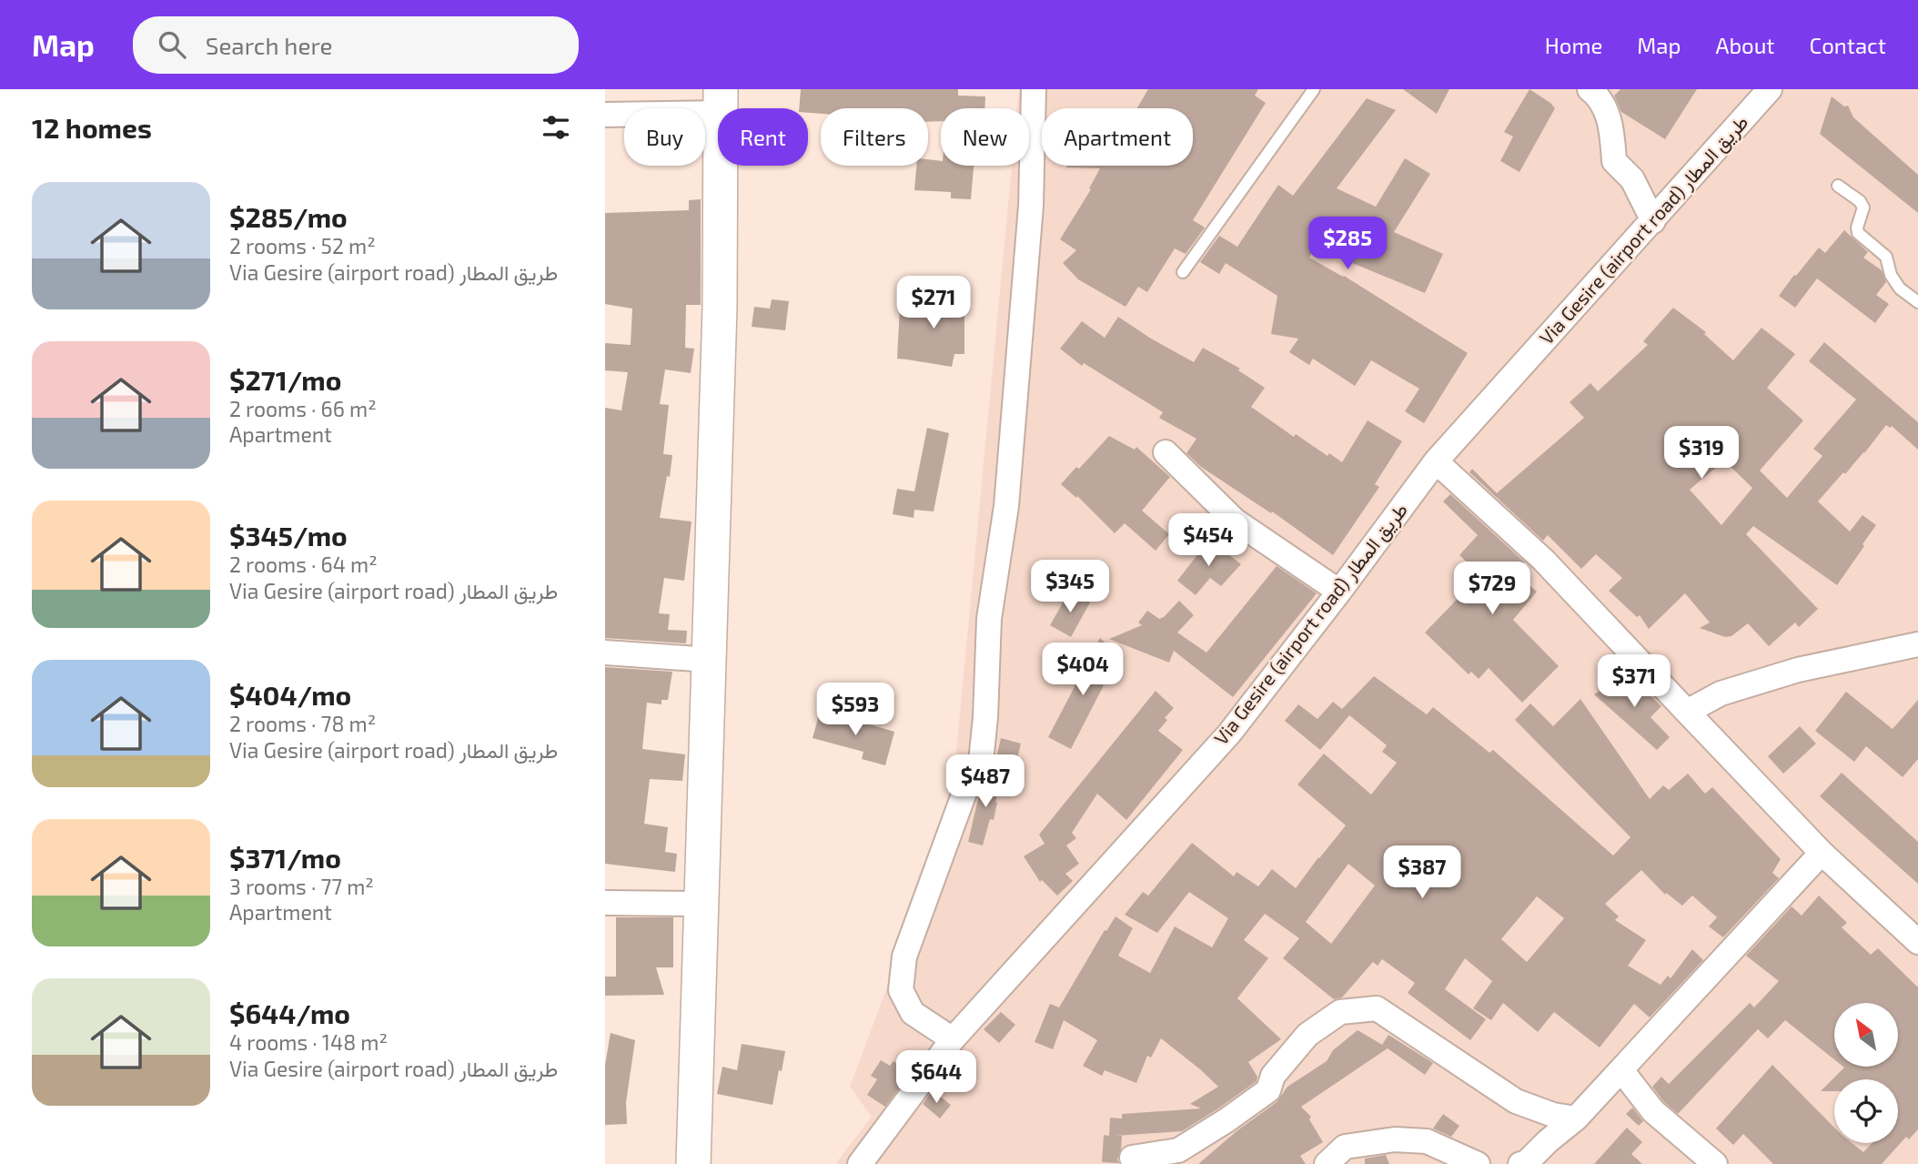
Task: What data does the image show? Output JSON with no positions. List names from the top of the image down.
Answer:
{
  "streets": {
    "street": ["Via Gesire (airport road) طريق المطار"]
  },
  "north": "top left",
  "page": {
    "header": "Map",
    "search": "Search here",
    "nav": [
      "Home",
      "Map",
      "About",
      "Contact"
    ],
    "heading": "12 homes",
    "chip": [
      "Buy",
      "Rent",
      "Filters",
      "New",
      "Apartment"
    ],
    "list": [
      {
        "name": "$285/mo",
        "note": "2 rooms · 52 m² · Via Gesire (airport road) طريق المطار"
      },
      {
        "name": "$271/mo",
        "note": "2 rooms · 66 m² · Apartment"
      },
      {
        "name": "$345/mo",
        "note": "2 rooms · 64 m² · Via Gesire (airport road) طريق المطار"
      },
      {
        "name": "$404/mo",
        "note": "2 rooms · 78 m² · Via Gesire (airport road) طريق المطار"
      },
      {
        "name": "$371/mo",
        "note": "3 rooms · 77 m² · Apartment"
      },
      {
        "name": "$644/mo",
        "note": "4 rooms · 148 m² · Via Gesire (airport road) طريق المطار"
      }
    ],
    "price": [
      "$285",
      "$271",
      "$319",
      "$454",
      "$345",
      "$729",
      "$404",
      "$371",
      "$593",
      "$487",
      "$387",
      "$644"
    ]
  }
}
